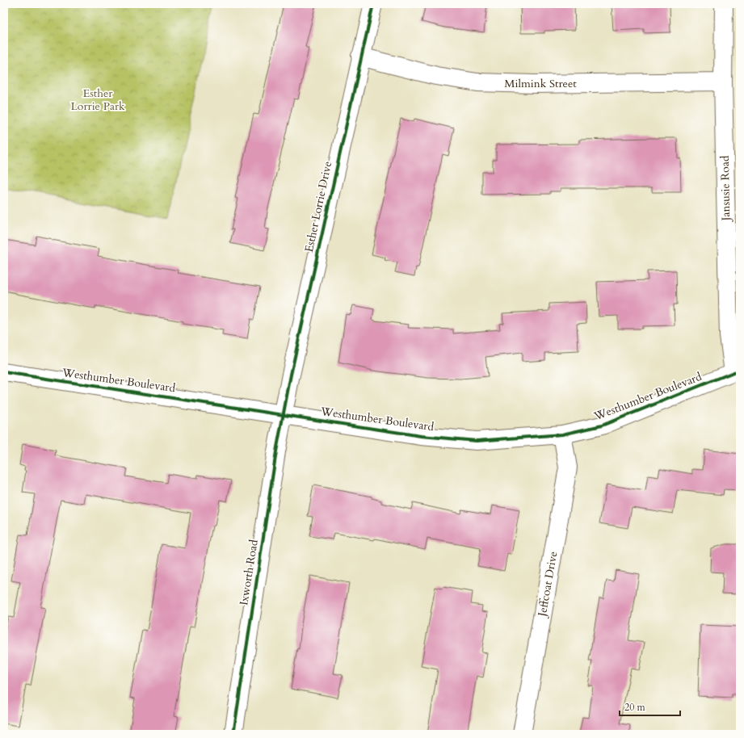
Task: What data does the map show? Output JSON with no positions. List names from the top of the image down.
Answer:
{
  "streets": {
    "street": [
      "Milmink Street",
      "Jansusie Road",
      "Esther Lorrie Drive",
      "Westhumber Boulevard",
      "Ixworth Road",
      "Jeffcoat Drive"
    ]
  },
  "crossings": [
    ["Milmink Street", "Jansusie Road"],
    ["Milmink Street", "Esther Lorrie Drive"],
    ["Jansusie Road", "Westhumber Boulevard"],
    ["Esther Lorrie Drive", "Westhumber Boulevard"],
    ["Esther Lorrie Drive", "Ixworth Road"],
    ["Westhumber Boulevard", "Ixworth Road"],
    ["Westhumber Boulevard", "Jeffcoat Drive"]
  ],
  "parks": ["Esther Lorrie Park"],
  "scale_bar": "20 m"
}
